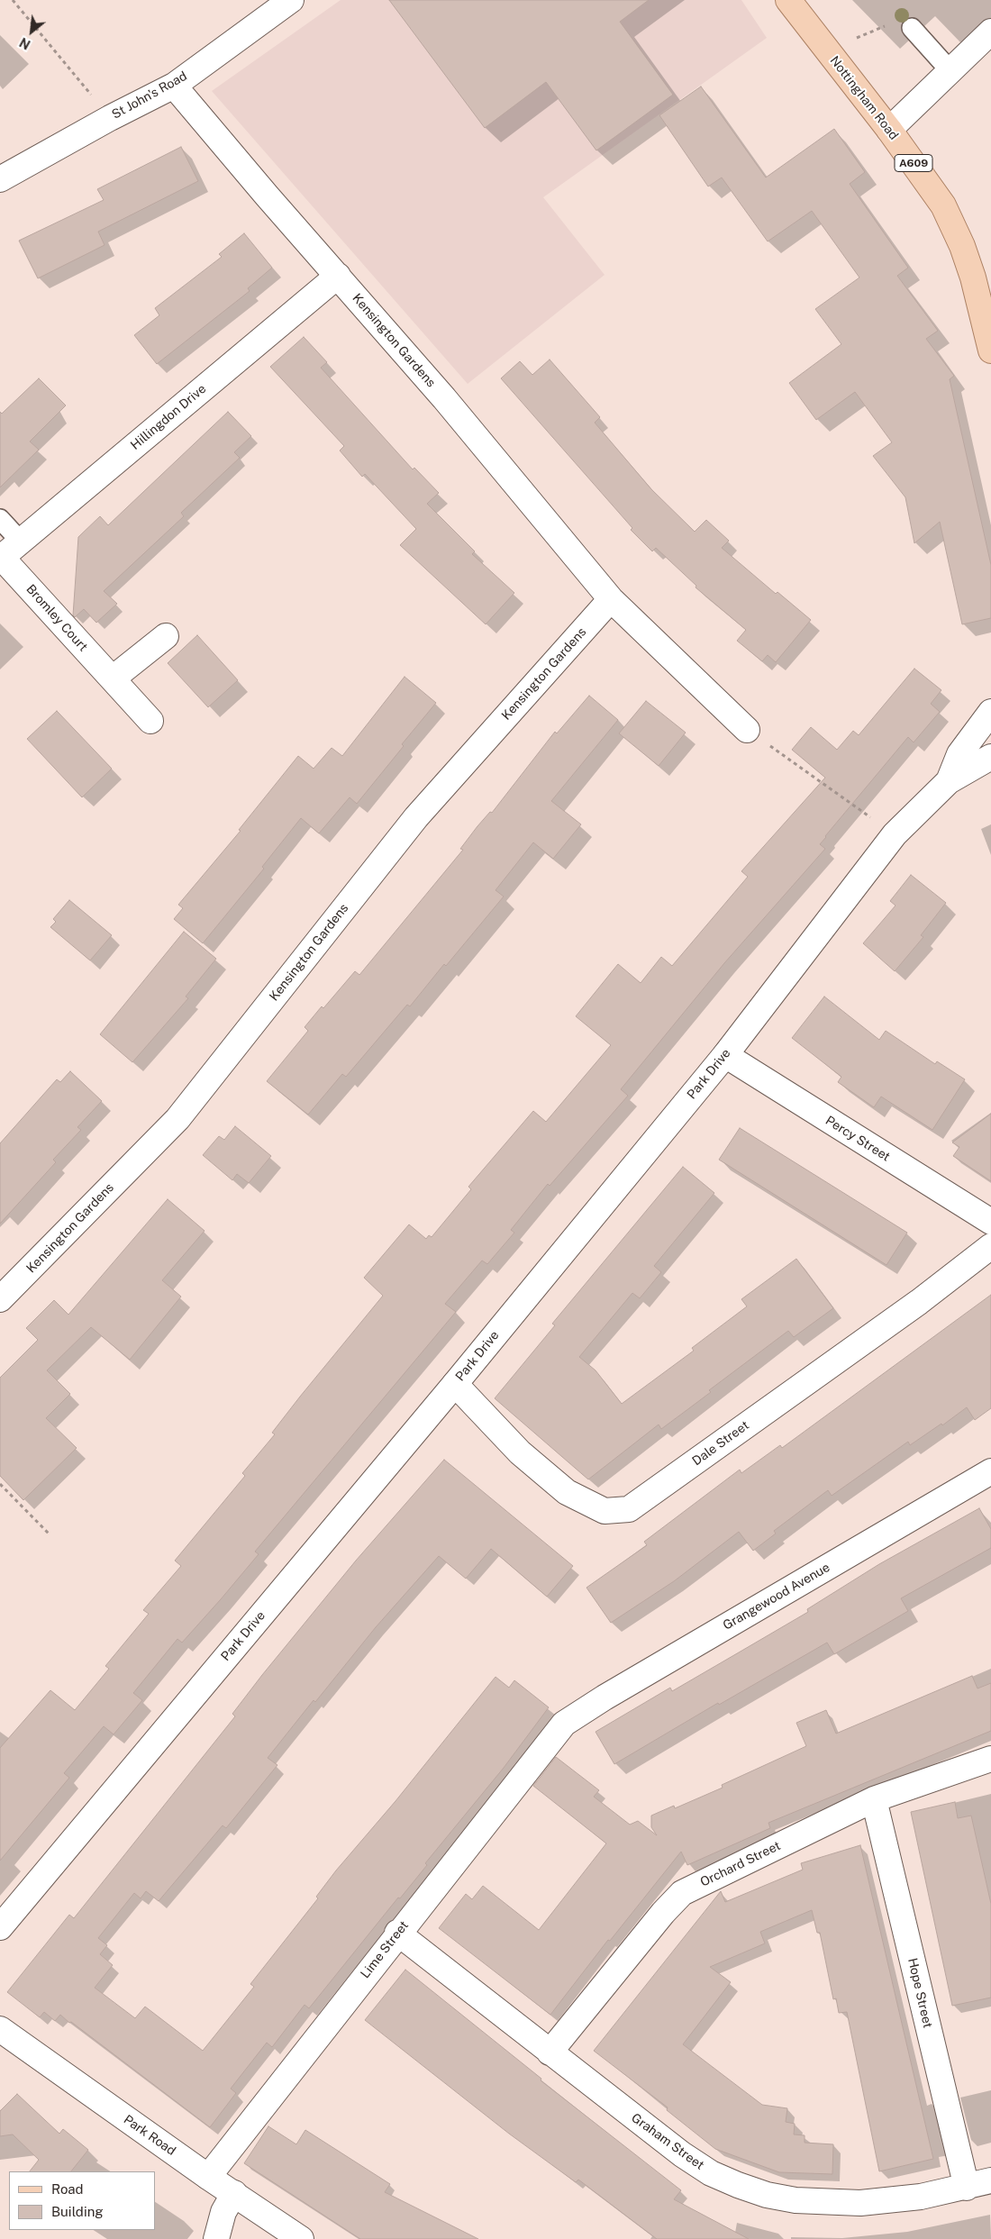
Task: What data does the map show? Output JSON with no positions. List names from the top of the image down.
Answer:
{
  "streets": {
    "main road": ["Nottingham Road", "A609"],
    "street": [
      "St John's Road",
      "Kensington Gardens",
      "Hillingdon Drive",
      "Bromley Court",
      "Park Drive",
      "Percy Street",
      "Dale Street",
      "Grangewood Avenue",
      "Orchard Street",
      "Lime Street",
      "Hope Street",
      "Park Road",
      "Graham Street"
    ]
  },
  "crossings": [
    ["St John's Road", "Kensington Gardens"],
    ["Kensington Gardens", "Hillingdon Drive"],
    ["Hillingdon Drive", "Bromley Court"],
    ["Park Drive", "Percy Street"],
    ["Park Drive", "Dale Street"],
    ["Grangewood Avenue", "Lime Street"],
    ["Orchard Street", "Hope Street"],
    ["Orchard Street", "Graham Street"],
    ["Lime Street", "Park Road"],
    ["Lime Street", "Graham Street"],
    ["Hope Street", "Graham Street"]
  ],
  "legend": ["Road", "Building"],
  "north": "bottom left"
}
